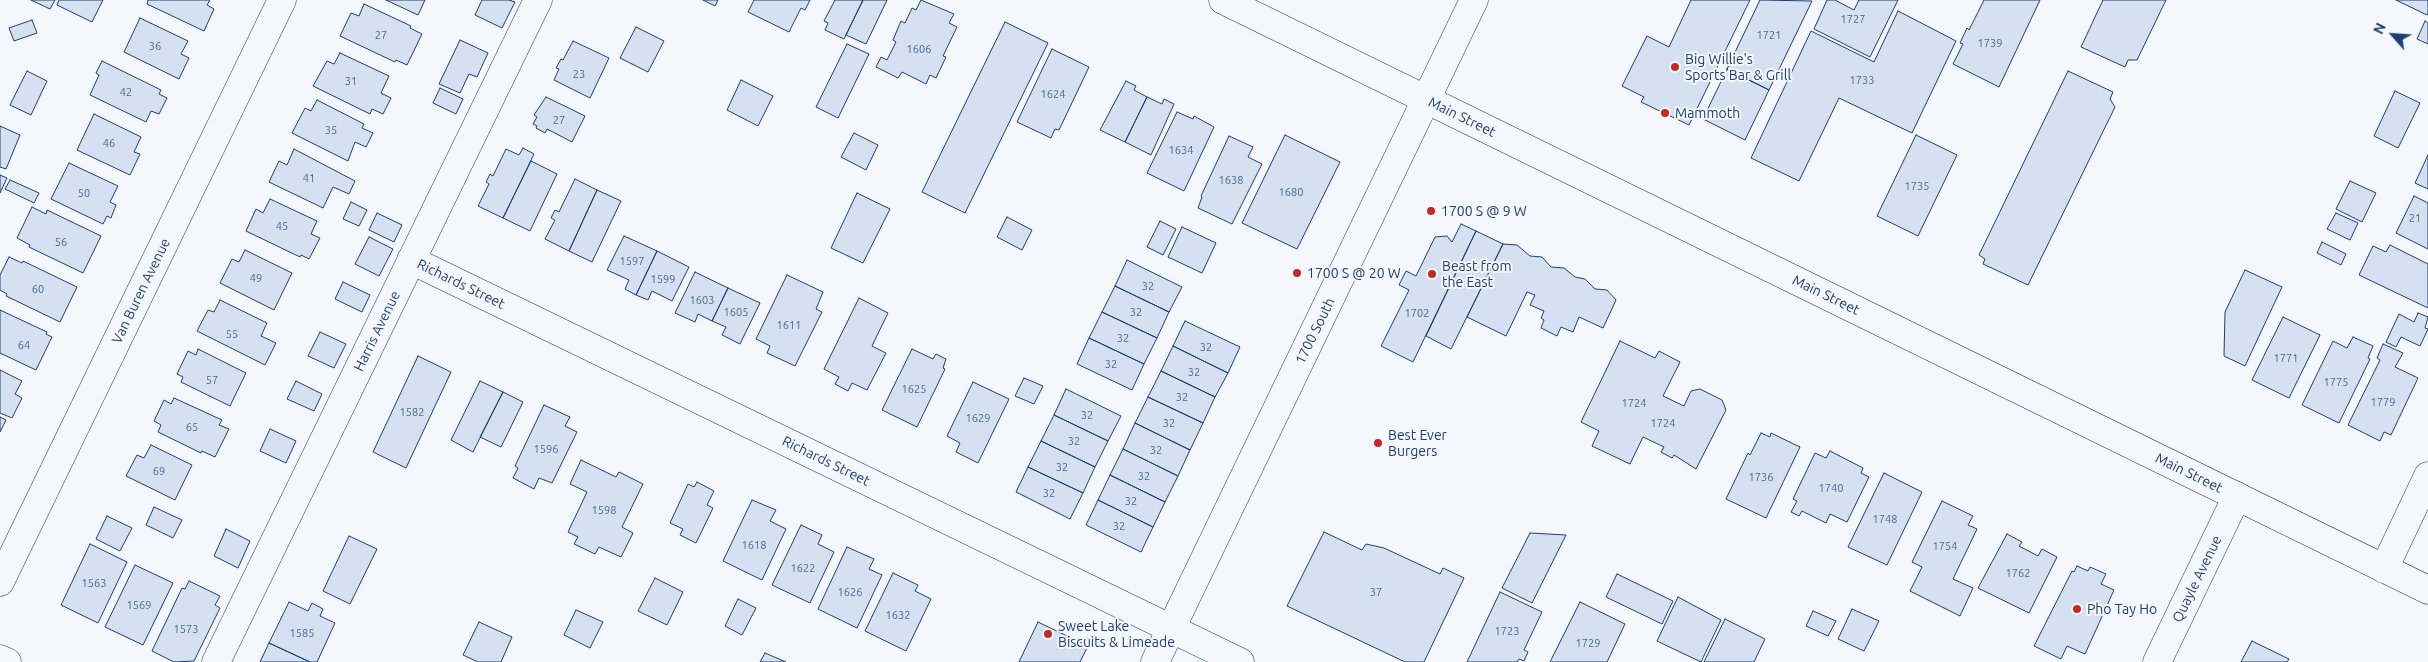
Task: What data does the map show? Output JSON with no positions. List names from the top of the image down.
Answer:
{
  "streets": {
    "street": [
      "Main Street",
      "Richards Street",
      "Van Buren Avenue",
      "Harris Avenue",
      "1700 South",
      "Quayle Avenue"
    ]
  },
  "crossings": [
    ["Main Street", "1700 South"],
    ["Main Street", "Quayle Avenue"],
    ["Richards Street", "Harris Avenue"],
    ["Richards Street", "1700 South"]
  ],
  "places": [
    "Big Willie's Sports Bar & Grill",
    "Mammoth",
    "1700 S @ 9 W",
    "1700 S @ 20 W",
    "Beast from the East",
    "Best Ever Burgers",
    "Pho Tay Ho",
    "Sweet Lake Biscuits & Limeade"
  ],
  "house_numbers": [
    "1727",
    "27",
    "1721",
    "1739",
    "36",
    "1606",
    "23",
    "1733",
    "31",
    "42",
    "1624",
    "27",
    "35",
    "46",
    "1634",
    "41",
    "1638",
    "1735",
    "1680",
    "50",
    "21",
    "45",
    "56",
    "1597",
    "49",
    "1599",
    "32",
    "60",
    "1603",
    "1605",
    "32",
    "1702",
    "1611",
    "55",
    "32",
    "64",
    "32",
    "1771",
    "32",
    "32",
    "57",
    "1775",
    "1625",
    "32",
    "1779",
    "1724",
    "1582",
    "32",
    "1629",
    "32",
    "1724",
    "65",
    "32",
    "1596",
    "32",
    "32",
    "69",
    "32",
    "1736",
    "1740",
    "32",
    "32",
    "1598",
    "1748",
    "32",
    "1618",
    "1754",
    "1622",
    "1762",
    "1563",
    "1626",
    "37",
    "1569",
    "1632",
    "1573",
    "1723",
    "1585",
    "1729"
  ],
  "north": "top left"
}
